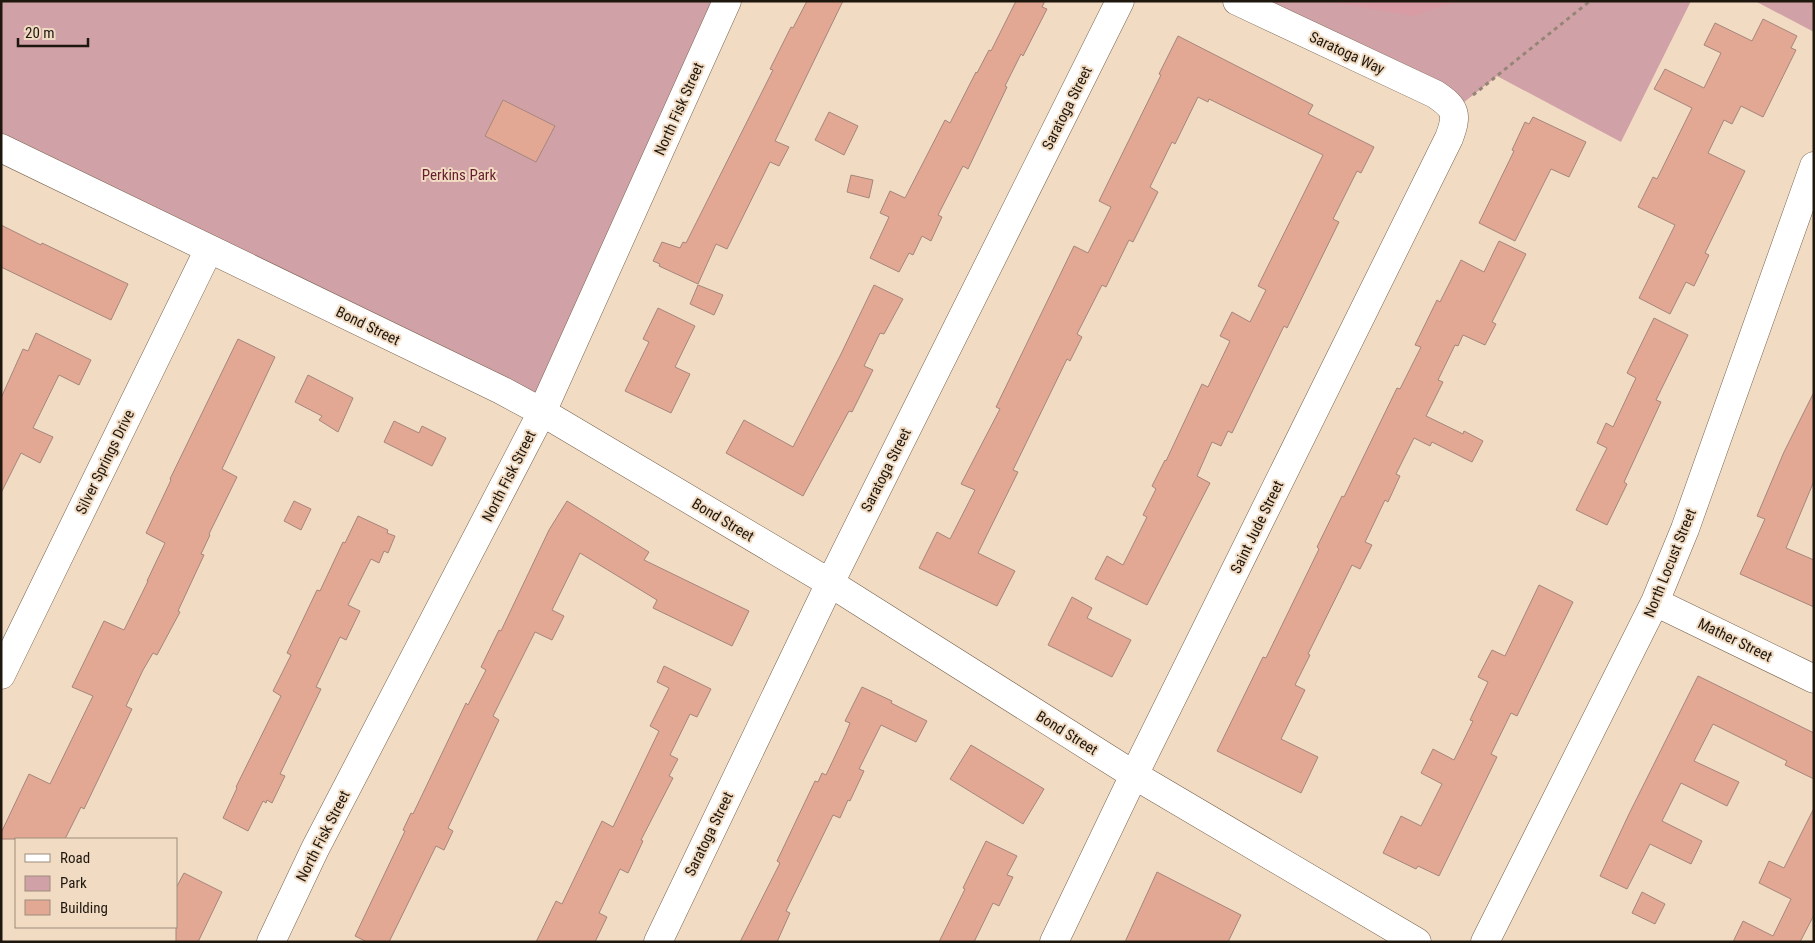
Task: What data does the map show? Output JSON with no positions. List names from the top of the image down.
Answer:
{
  "streets": {
    "street": [
      "Saratoga Way",
      "Saratoga Street",
      "North Fisk Street",
      "Bond Street",
      "Silver Springs Drive",
      "Saint Jude Street",
      "North Locust Street",
      "Mather Street"
    ]
  },
  "crossings": [
    ["Saratoga Way", "Saint Jude Street"],
    ["Saratoga Street", "Bond Street"],
    ["North Fisk Street", "Bond Street"],
    ["Bond Street", "Silver Springs Drive"],
    ["Bond Street", "Saint Jude Street"],
    ["North Locust Street", "Mather Street"]
  ],
  "parks": ["Perkins Park"],
  "legend": ["Road", "Park", "Building"],
  "scale_bar": "20 m"
}
